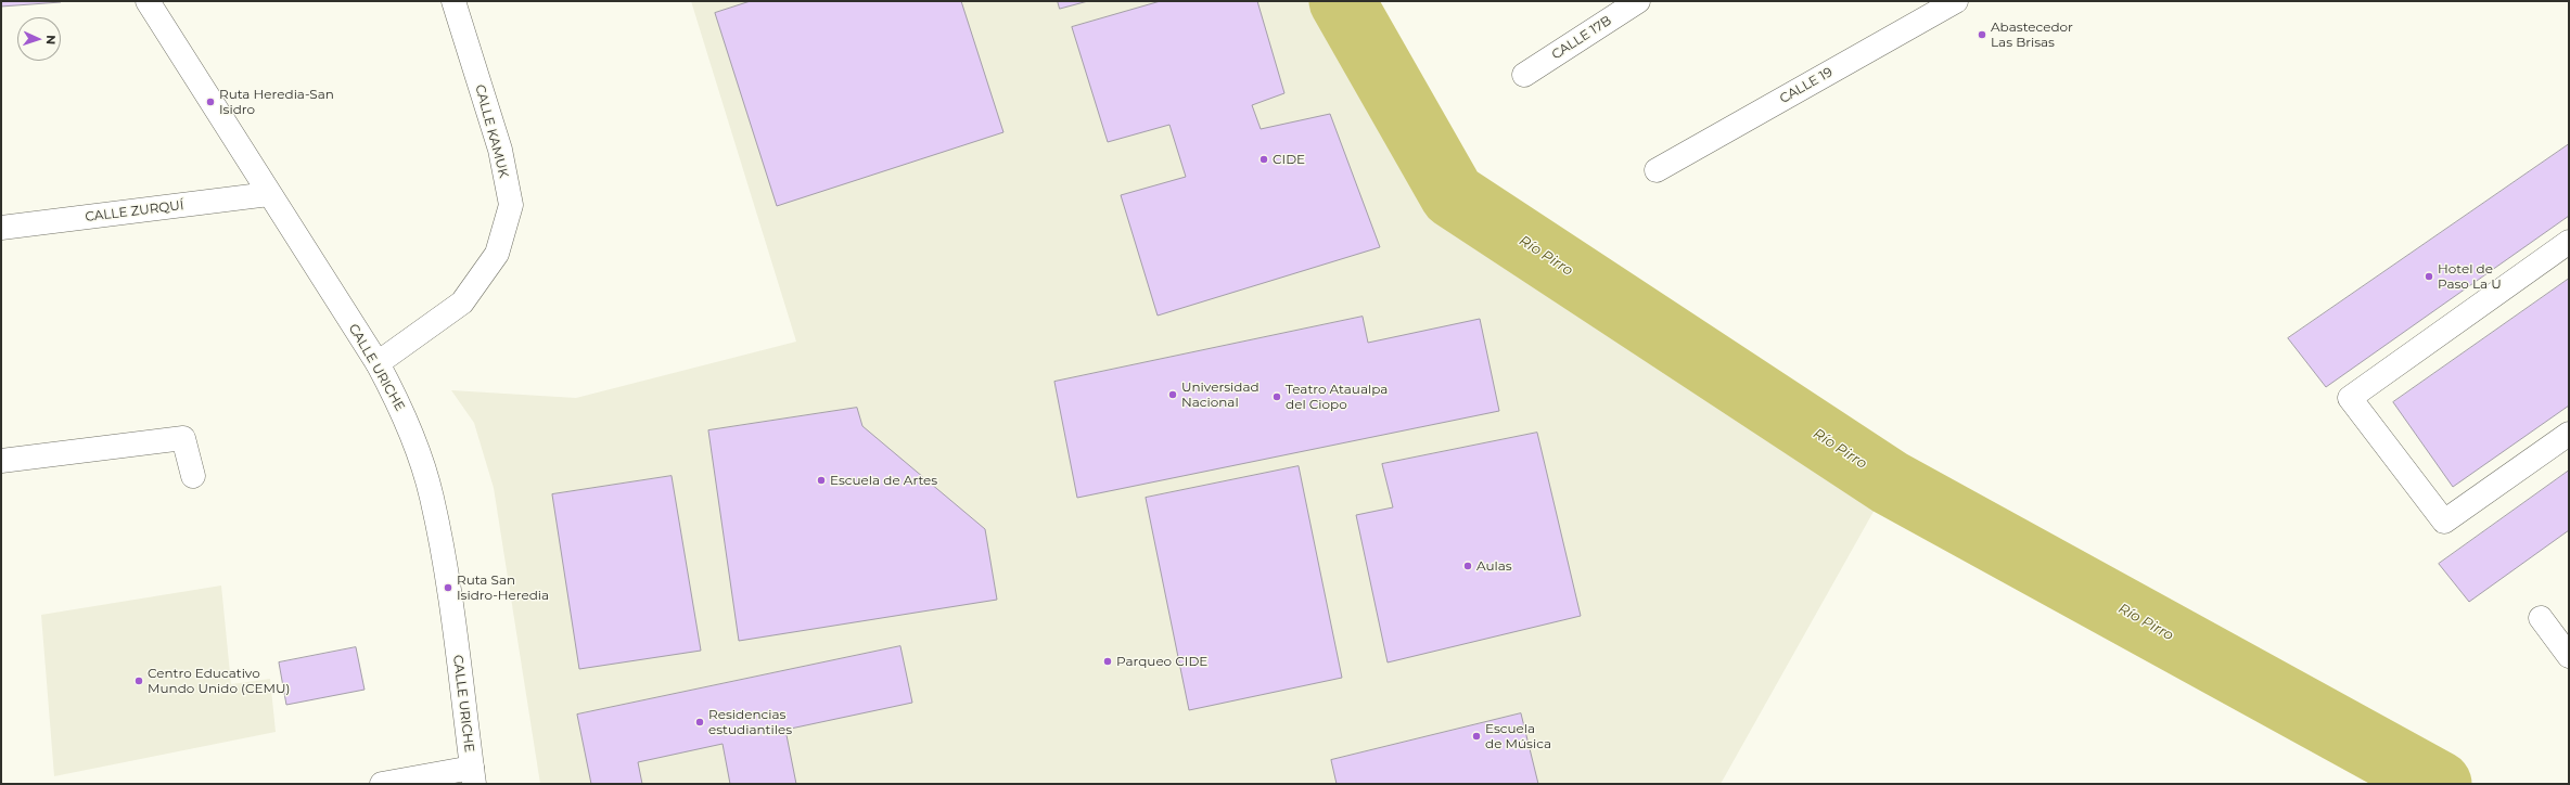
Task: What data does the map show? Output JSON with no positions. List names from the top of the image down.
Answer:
{
  "streets": {
    "street": [
      "CALLE 17B",
      "CALLE 19",
      "CALLE KAMUK",
      "CALLE ZURQUÍ",
      "CALLE URICHE"
    ]
  },
  "crossings": [
    ["CALLE KAMUK", "CALLE URICHE"],
    ["CALLE ZURQUÍ", "CALLE URICHE"]
  ],
  "water": ["Río Pirro"],
  "places": [
    "Abastecedor Las Brisas",
    "Ruta Heredia-San Isidro",
    "CIDE",
    "Hotel de Paso La U",
    "Universidad Nacional",
    "Teatro Ataualpa del Ciopo",
    "Escuela de Artes",
    "Aulas",
    "Ruta San Isidro-Heredia",
    "Parqueo CIDE",
    "Centro Educativo Mundo Unido (CEMU)",
    "Residencias estudiantiles",
    "Escuela de Música"
  ],
  "north": "right"
}
